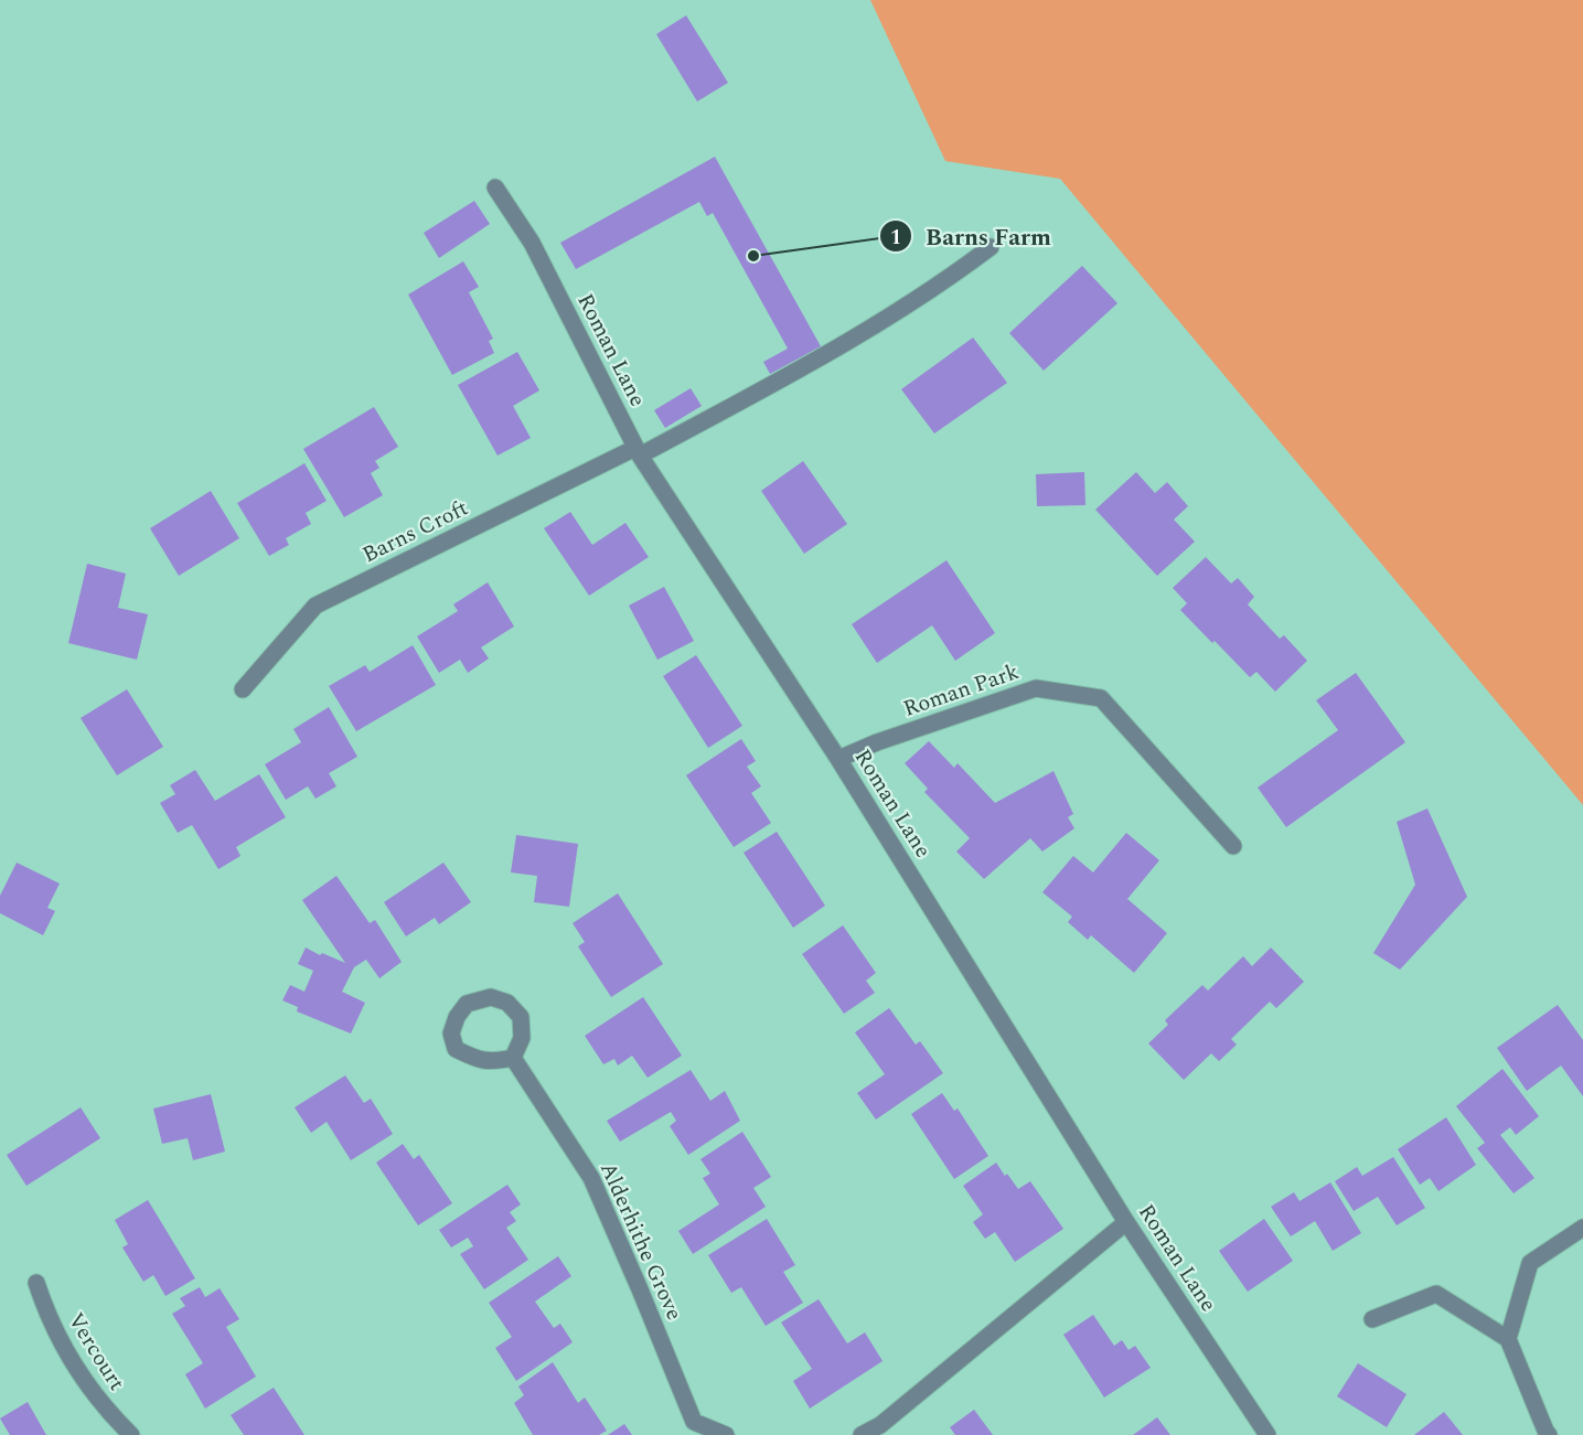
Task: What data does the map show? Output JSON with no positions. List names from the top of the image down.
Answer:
{
  "streets": {
    "street": [
      "Roman Lane",
      "Barns Croft",
      "Roman Park",
      "Alderhithe Grove",
      "Vercourt"
    ]
  },
  "crossings": [
    ["Roman Lane", "Barns Croft"],
    ["Roman Lane", "Roman Park"]
  ],
  "places": ["Barns Farm"]
}
